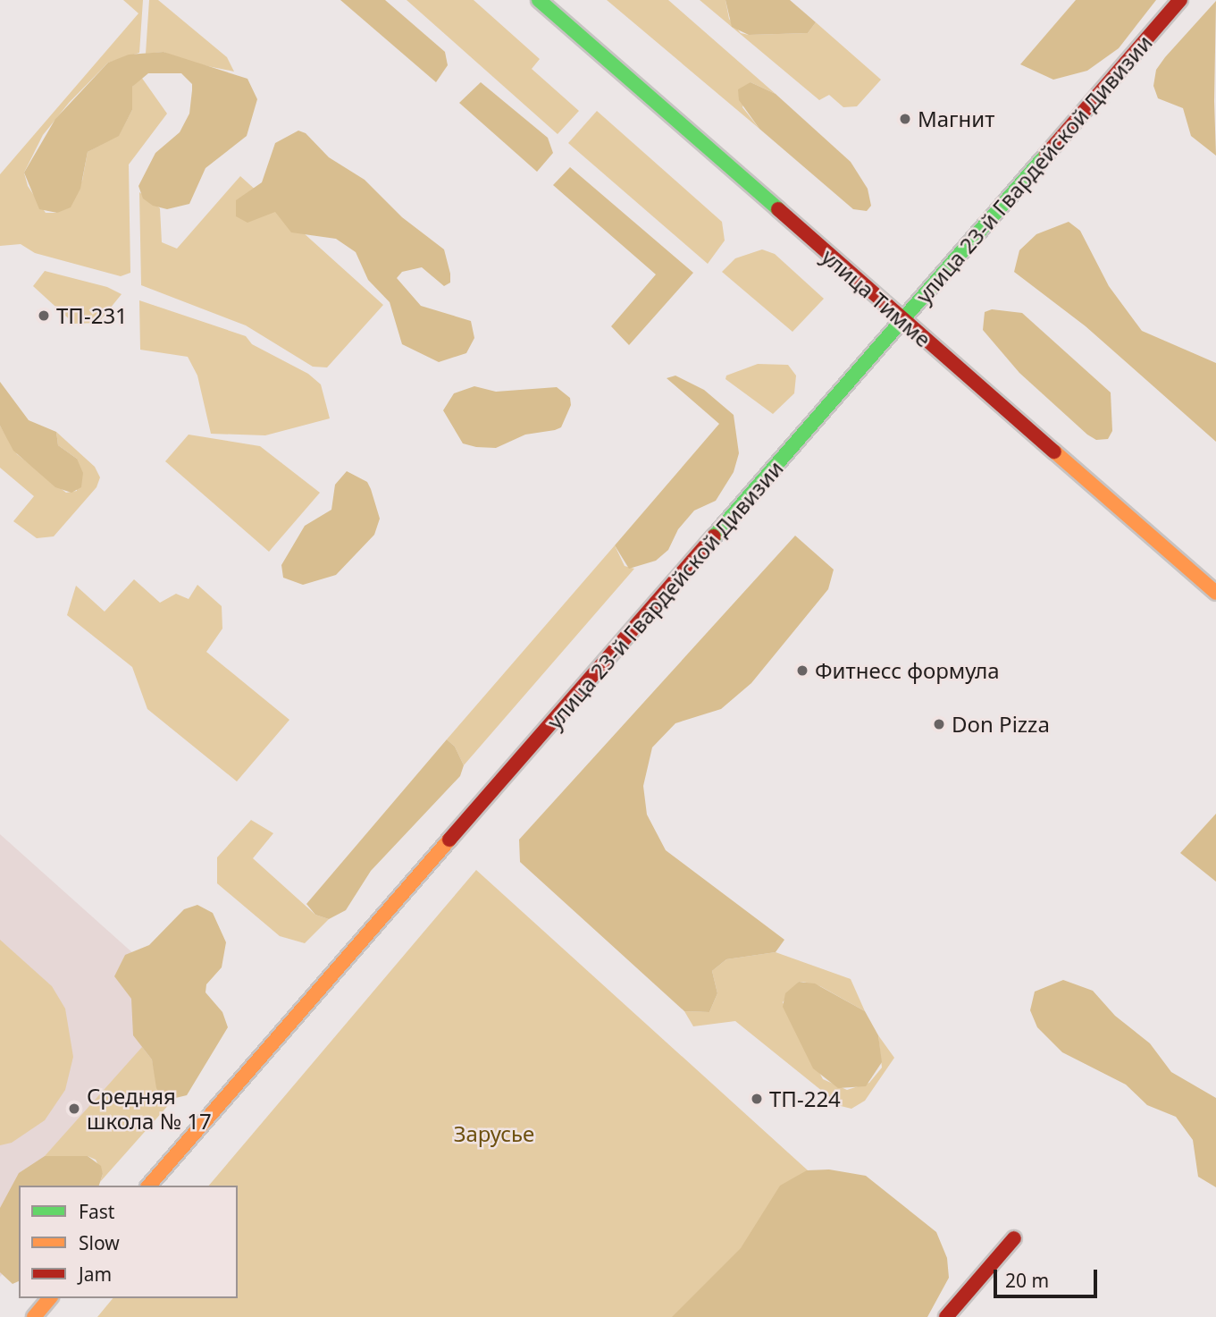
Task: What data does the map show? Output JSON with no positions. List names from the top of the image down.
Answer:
{
  "streets": {
    "street": ["улица 23-й Гвардейской Дивизии", "улица Тимме"]
  },
  "crossings": [
    ["улица 23-й Гвардейской Дивизии", "улица Тимме"]
  ],
  "parks": ["Зарусье"],
  "places": [
    "Магнит",
    "ТП-231",
    "Фитнесс формула",
    "Don Pizza",
    "ТП-224",
    "Средняя школа № 17"
  ],
  "legend": ["Fast", "Slow", "Jam"],
  "scale_bar": "20 m"
}
